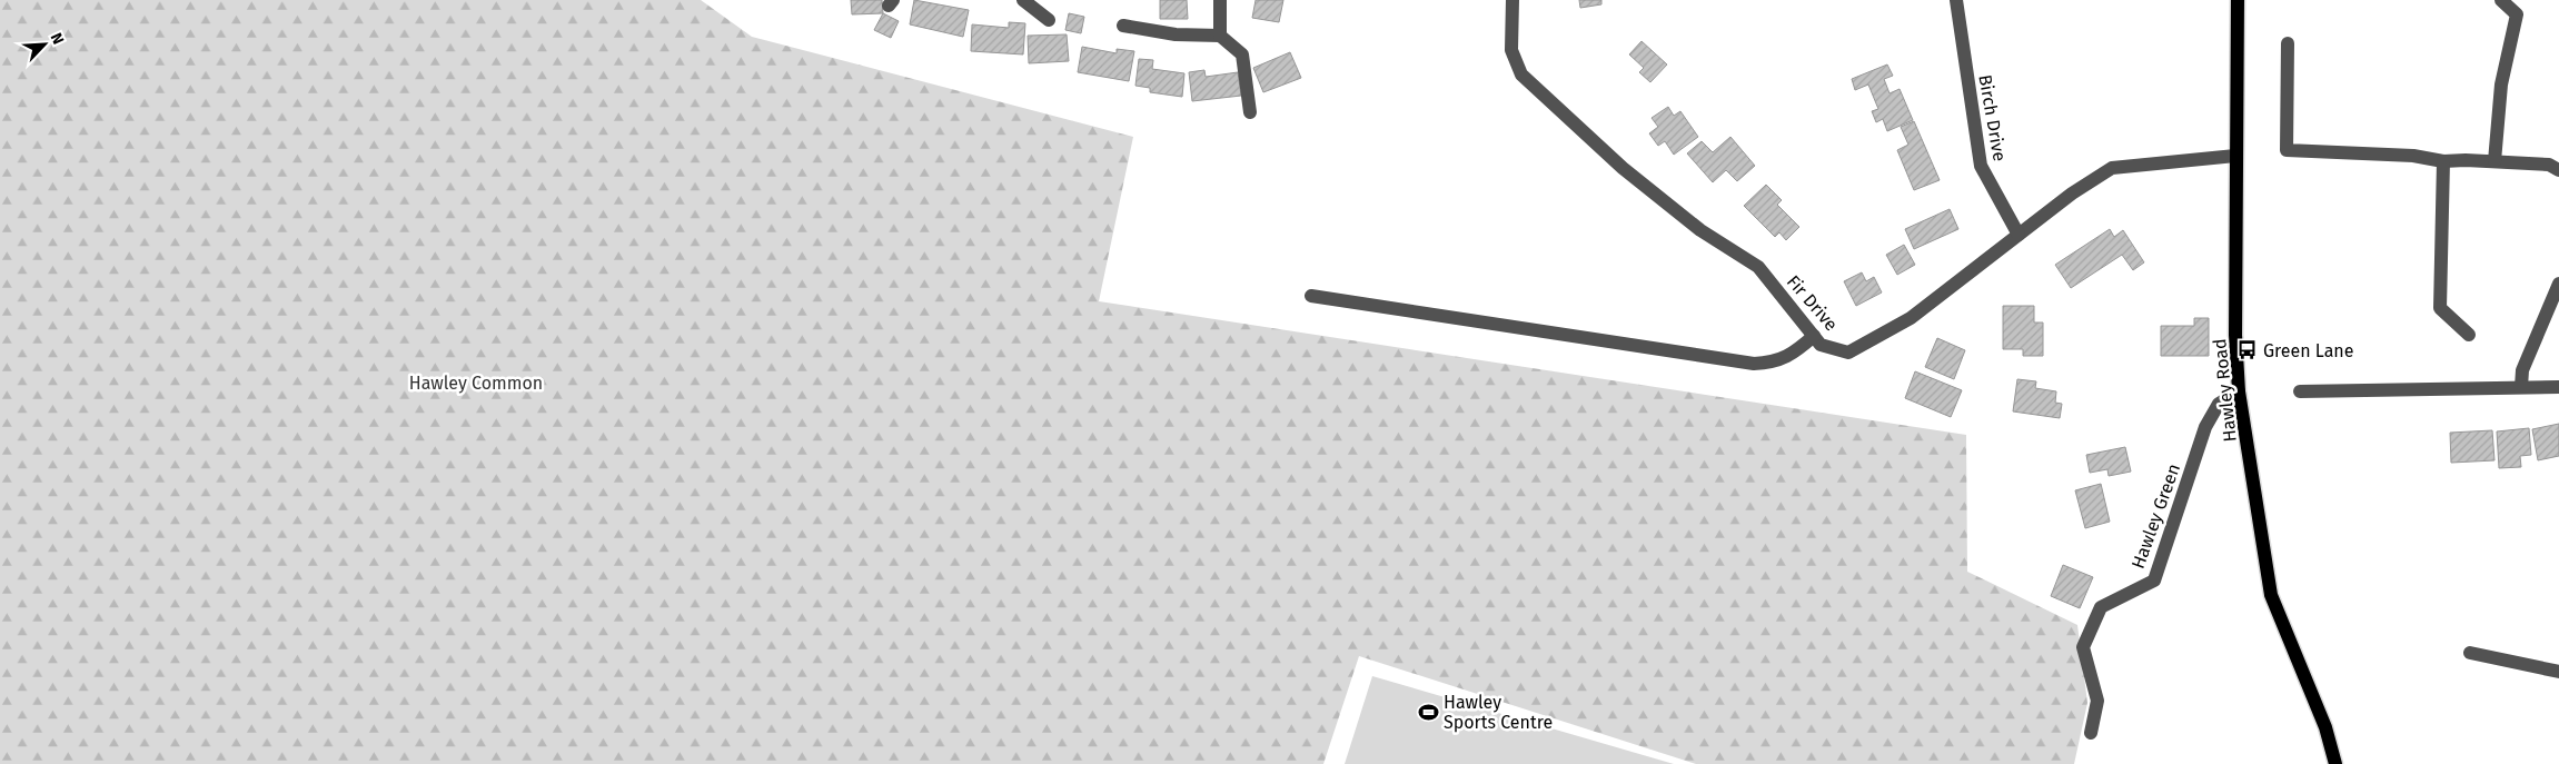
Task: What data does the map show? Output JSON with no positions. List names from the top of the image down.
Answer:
{
  "streets": {
    "main road": ["Hawley Road"],
    "street": ["Birch Drive", "Fir Drive", "Hawley Green"]
  },
  "crossings": [
    ["Birch Drive", "Fir Drive"],
    ["Fir Drive", "Hawley Road"],
    ["Hawley Road", "Hawley Green"]
  ],
  "parks": ["Hawley Common"],
  "places": {
    "bus stop": ["Green Lane"],
    "sports": ["Hawley Sports Centre"]
  },
  "north": "top right"
}
